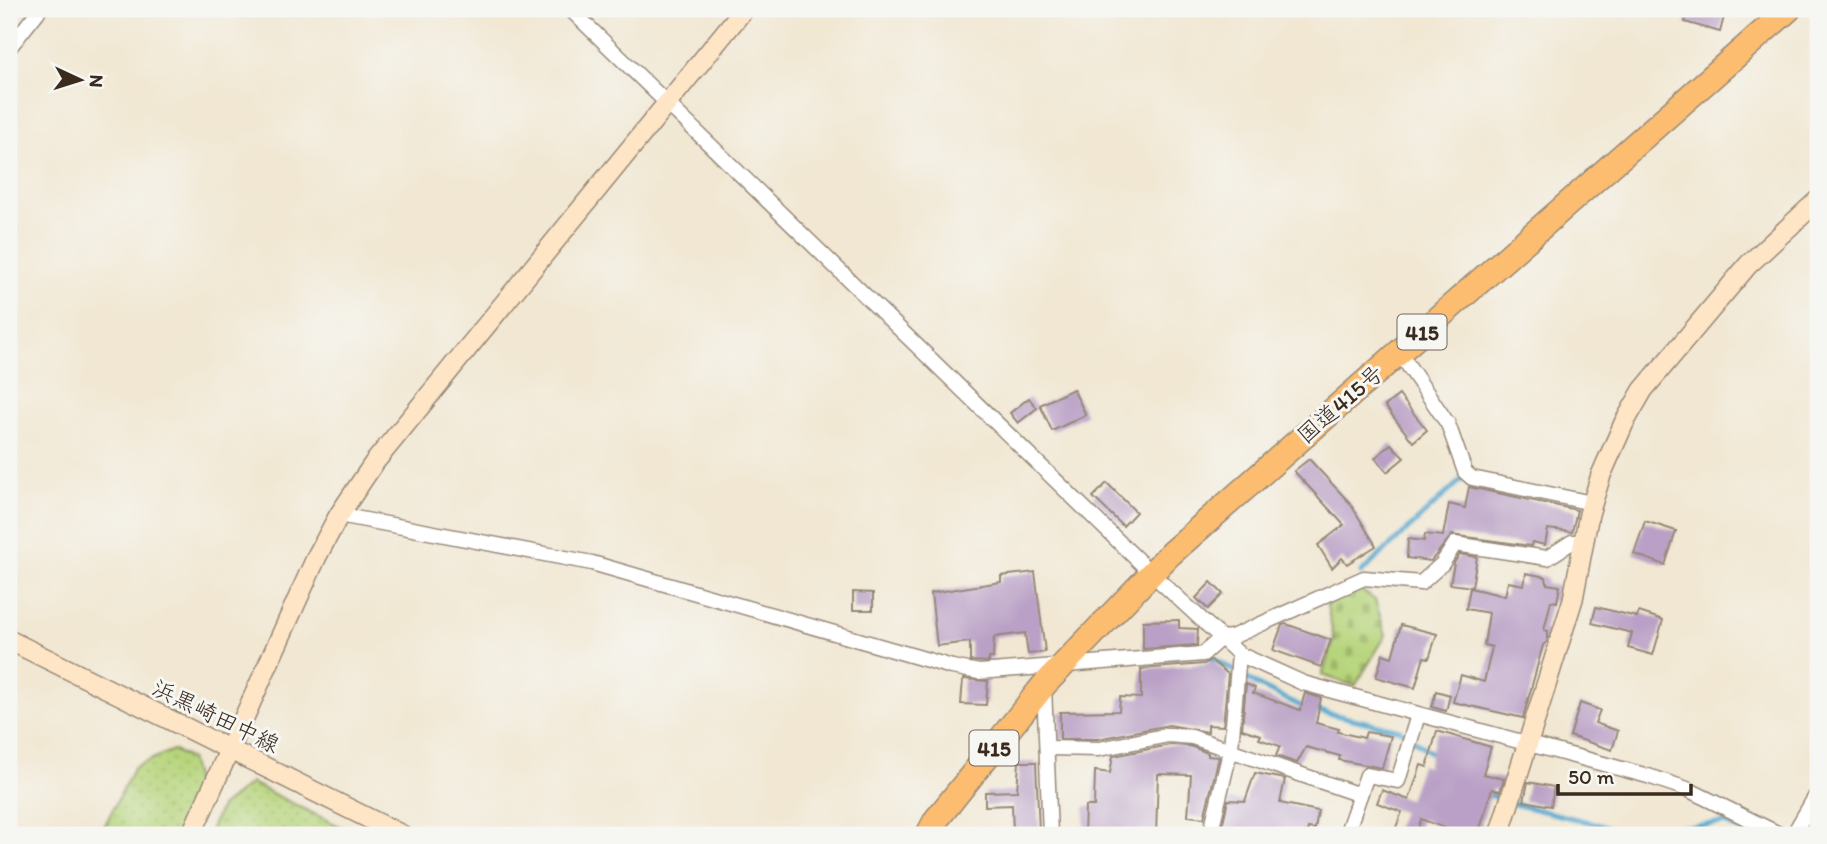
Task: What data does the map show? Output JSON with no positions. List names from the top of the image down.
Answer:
{
  "streets": {
    "highway": ["415", "国道415号"],
    "street": ["浜黒崎田中線"]
  },
  "scale_bar": "50 m",
  "north": "right"
}
